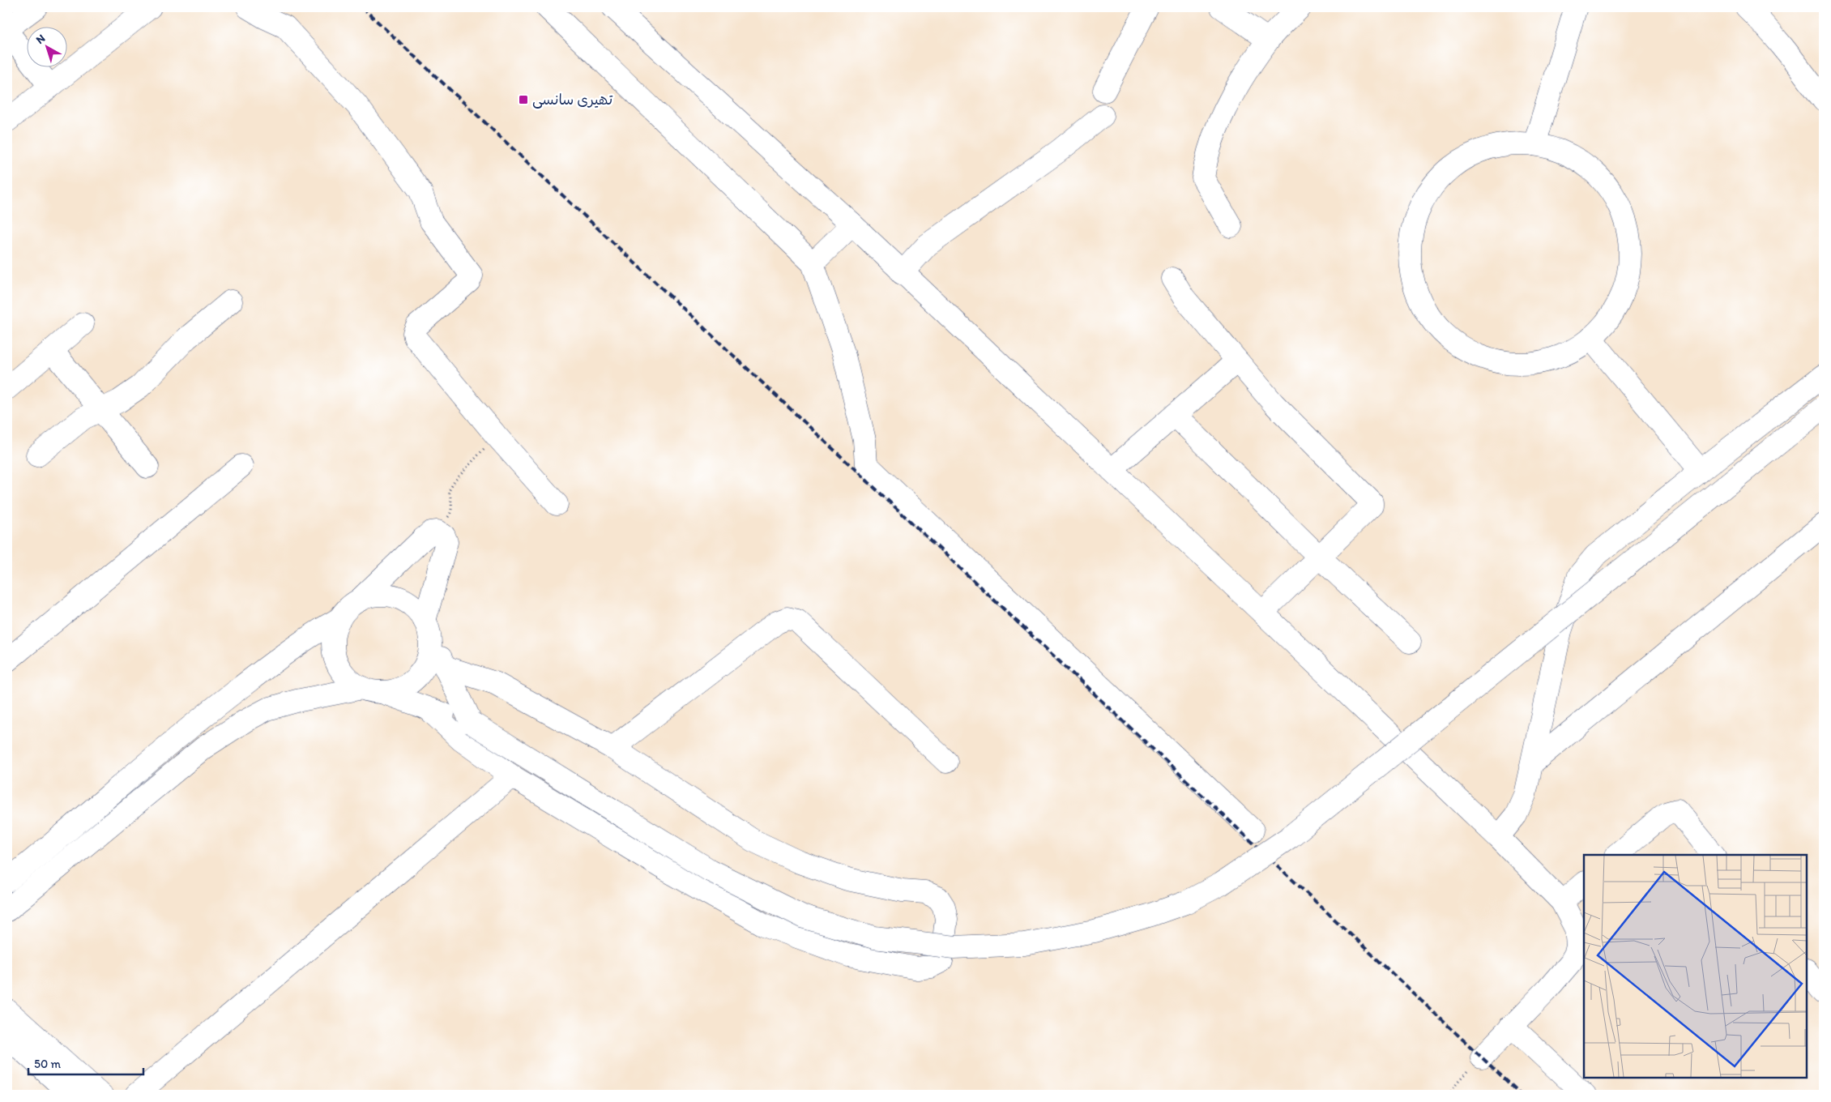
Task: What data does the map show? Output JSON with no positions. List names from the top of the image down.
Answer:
{
  "places": {
    "transit": ["تھیری سانسی"]
  },
  "scale_bar": "50 m",
  "north": "top left"
}
